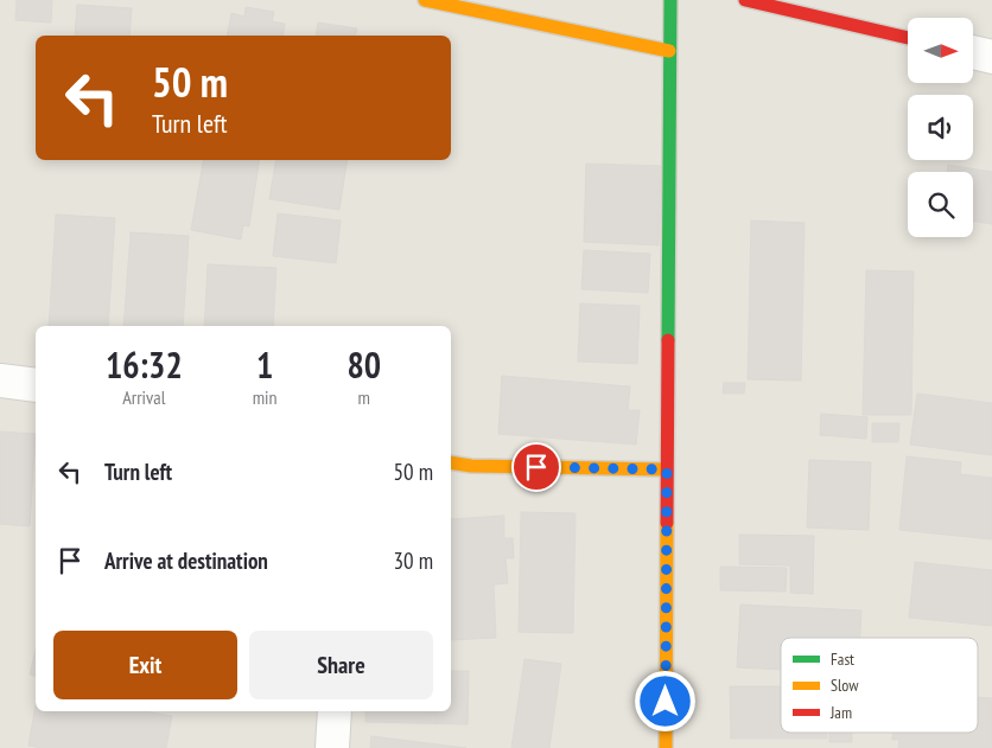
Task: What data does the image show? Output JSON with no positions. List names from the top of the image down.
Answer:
{
  "legend": ["Fast", "Slow", "Jam"],
  "north": "right",
  "page": {
    "turn": ["50 m", "Turn left"],
    "eta": [
      "16:32",
      "Arrival",
      "1",
      "min",
      "80",
      "m"
    ],
    "list": [
      {
        "name": "Turn left",
        "value": "50 m"
      },
      {
        "name": "Arrive at destination",
        "value": "30 m"
      }
    ],
    "buttons": ["Exit", "Share"]
  }
}
